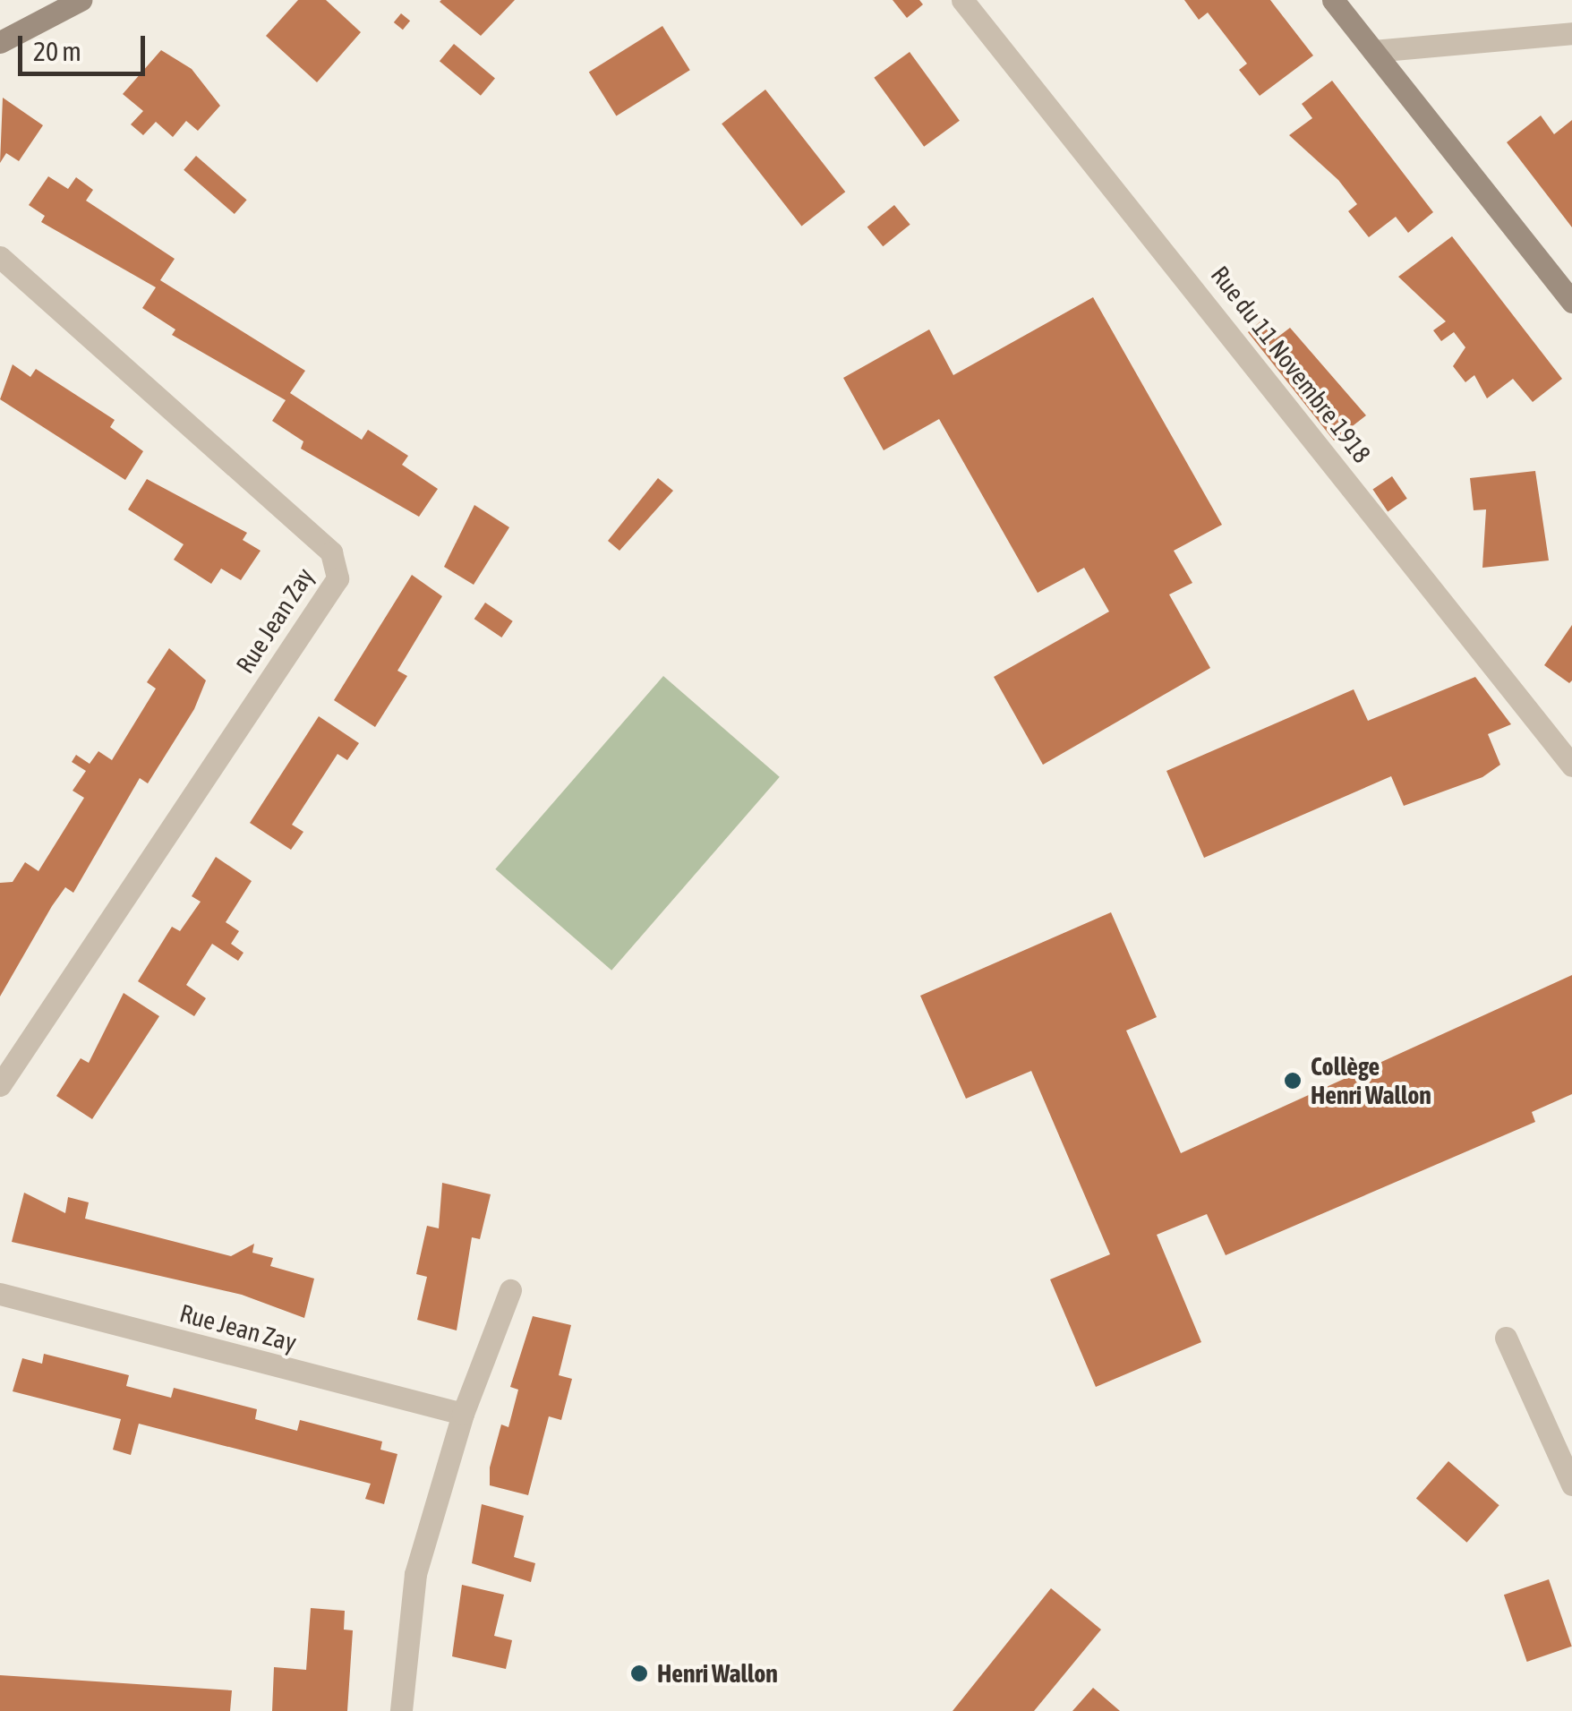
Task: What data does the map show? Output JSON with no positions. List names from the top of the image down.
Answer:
{
  "streets": {
    "street": ["Rue du 11 Novembre 1918", "Rue Jean Zay"]
  },
  "places": ["Collège Henri Wallon", "Henri Wallon"],
  "scale_bar": "20 m"
}
